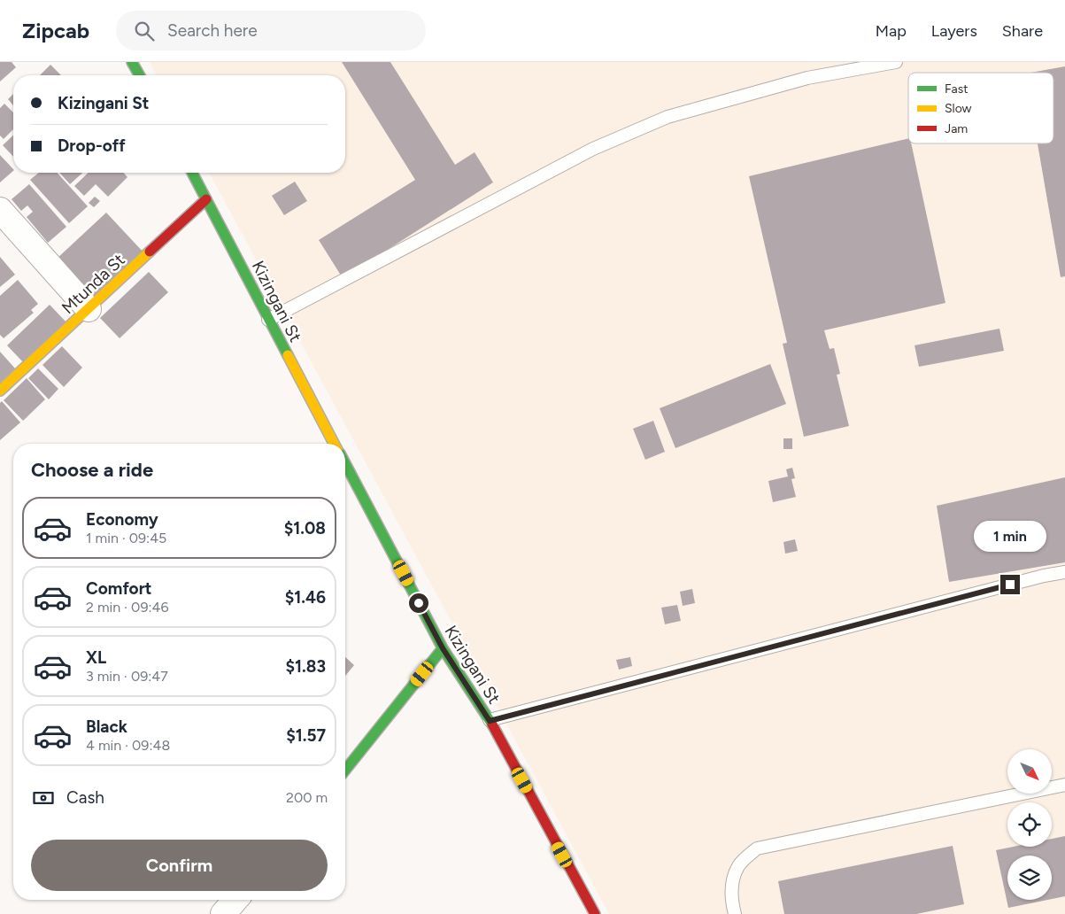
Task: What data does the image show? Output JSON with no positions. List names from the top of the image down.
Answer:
{
  "streets": {
    "street": ["Mtunda St", "Kizingani St"]
  },
  "crossings": [
    ["Mtunda St", "Kizingani St"]
  ],
  "legend": ["Fast", "Slow", "Jam"],
  "north": "bottom right",
  "page": {
    "header": "Zipcab",
    "search": "Search here",
    "nav": ["Map", "Layers", "Share"],
    "banner": ["Kizingani St", "Drop-off"],
    "heading": "Choose a ride",
    "list": [
      {
        "name": "Economy",
        "note": "1 min · 09:45",
        "value": "$1.08"
      },
      {
        "name": "Comfort",
        "note": "2 min · 09:46",
        "value": "$1.46"
      },
      {
        "name": "XL",
        "note": "3 min · 09:47",
        "value": "$1.83"
      },
      {
        "name": "Black",
        "note": "4 min · 09:48",
        "value": "$1.57"
      }
    ],
    "bubble": "1 min",
    "pay": ["Cash", "200 m"],
    "buttons": "Confirm"
  }
}
